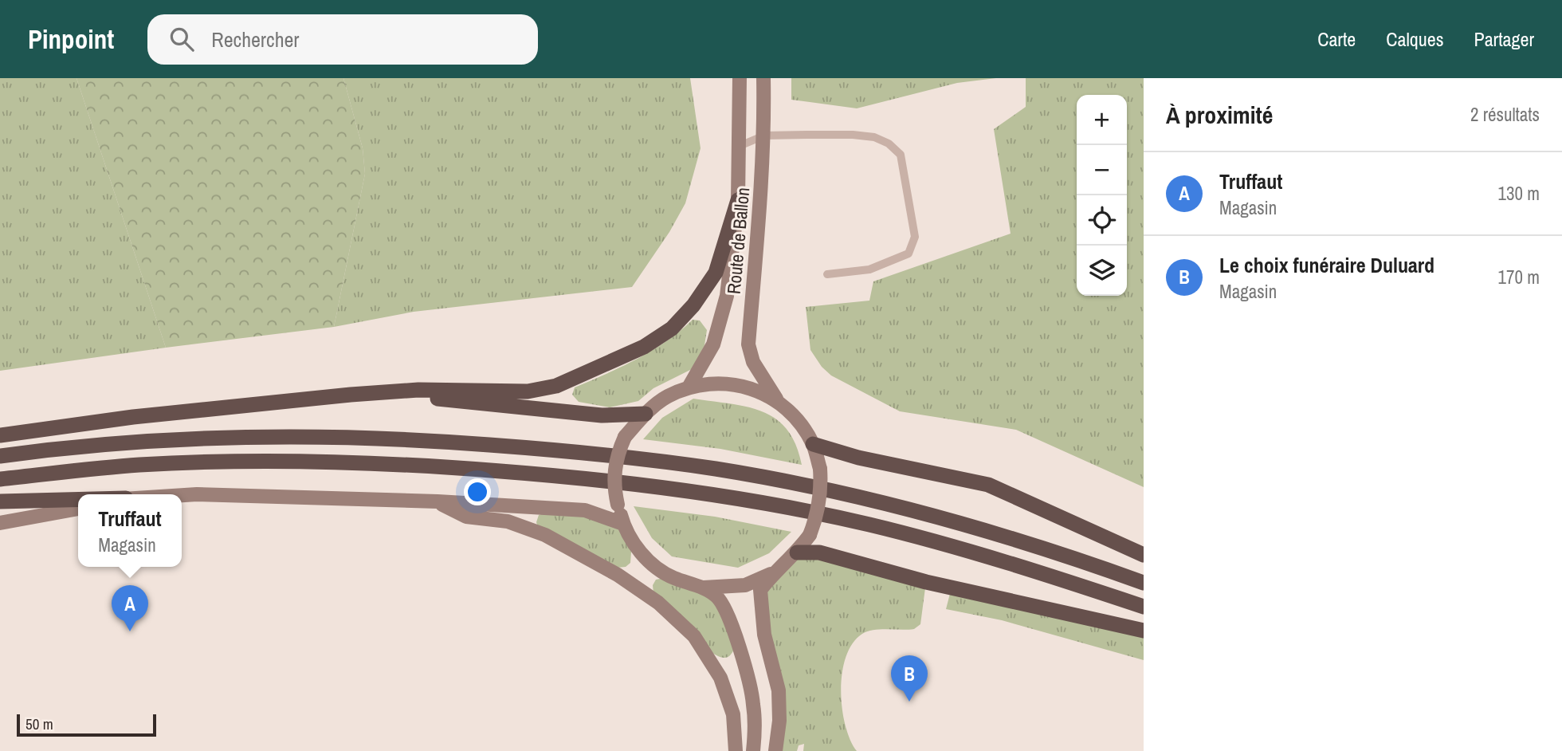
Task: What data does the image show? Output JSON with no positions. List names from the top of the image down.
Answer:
{
  "streets": {
    "main road": ["Route de Ballon"]
  },
  "scale_bar": "50 m",
  "page": {
    "header": "Pinpoint",
    "search": "Rechercher",
    "nav": ["Carte", "Calques", "Partager"],
    "heading": ["À proximité", "2 résultats"],
    "map_buttons": ["+", "−"],
    "list": [
      {
        "mark": "A",
        "name": "Truffaut",
        "note": "Magasin",
        "value": "130 m"
      },
      {
        "mark": "B",
        "name": "Le choix funéraire Duluard",
        "note": "Magasin",
        "value": "170 m"
      }
    ],
    "popup": ["Truffaut", "Magasin"],
    "pins": ["A", "B"],
    "scale": "50 m"
  }
}
